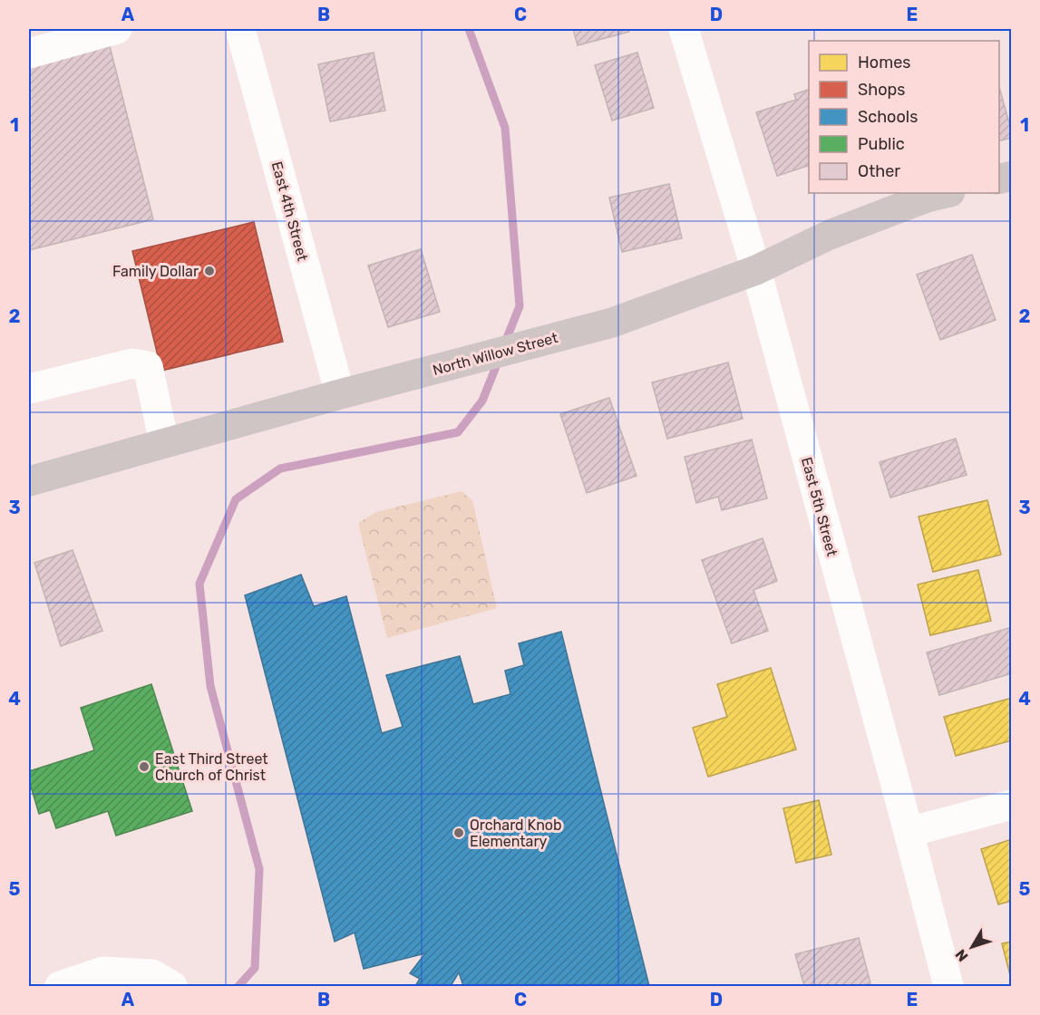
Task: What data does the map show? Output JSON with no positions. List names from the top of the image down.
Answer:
{
  "streets": {
    "main road": ["North Willow Street"],
    "street": ["East 4th Street", "East 5th Street"]
  },
  "crossings": [
    ["East 4th Street", "North Willow Street"],
    ["North Willow Street", "East 5th Street"]
  ],
  "places": ["Family Dollar", "East Third Street Church of Christ", "Orchard Knob Elementary"],
  "legend": [
    "Homes",
    "Shops",
    "Schools",
    "Public",
    "Other"
  ],
  "north": "bottom left",
  "grid": {
    "columns": [
      "A",
      "B",
      "C",
      "D",
      "E"
    ],
    "rows": [
      "1",
      "2",
      "3",
      "4",
      "5"
    ]
  }
}
